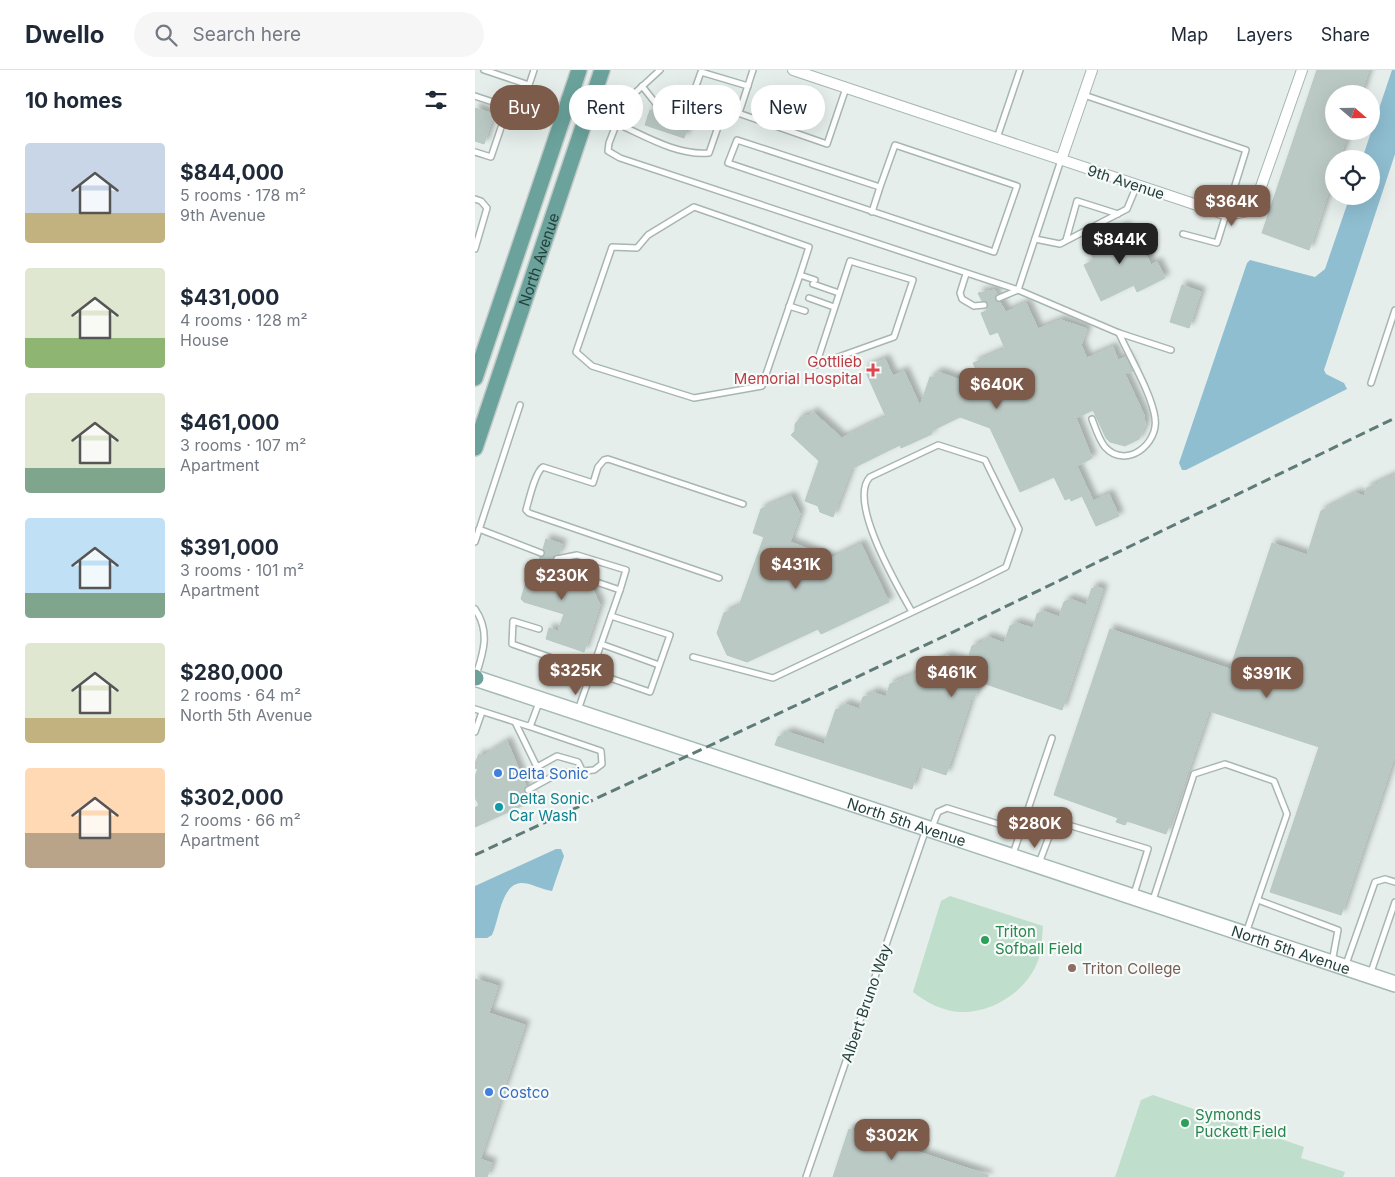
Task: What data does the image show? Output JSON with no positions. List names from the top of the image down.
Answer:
{
  "streets": {
    "main road": ["North Avenue"],
    "street": ["9th Avenue", "North 5th Avenue"],
    "lane": ["Albert Bruno Way"]
  },
  "crossings": [
    ["North 5th Avenue", "Albert Bruno Way"]
  ],
  "places": {
    "health": ["Gottlieb Memorial Hospital"],
    "other": [
      "Delta Sonic",
      "Delta Sonic Car Wash",
      "Triton Sofball Field",
      "Triton College",
      "Costco",
      "Symonds Puckett Field"
    ]
  },
  "north": "right",
  "page": {
    "header": "Dwello",
    "search": "Search here",
    "nav": ["Map", "Layers", "Share"],
    "heading": "10 homes",
    "chip": [
      "Buy",
      "Rent",
      "Filters",
      "New"
    ],
    "list": [
      {
        "name": "$844,000",
        "note": "5 rooms · 178 m² · 9th Avenue"
      },
      {
        "name": "$431,000",
        "note": "4 rooms · 128 m² · House"
      },
      {
        "name": "$461,000",
        "note": "3 rooms · 107 m² · Apartment"
      },
      {
        "name": "$391,000",
        "note": "3 rooms · 101 m² · Apartment"
      },
      {
        "name": "$280,000",
        "note": "2 rooms · 64 m² · North 5th Avenue"
      },
      {
        "name": "$302,000",
        "note": "2 rooms · 66 m² · Apartment"
      }
    ],
    "price": [
      "$364K",
      "$844K",
      "$640K",
      "$431K",
      "$230K",
      "$325K",
      "$461K",
      "$391K",
      "$280K",
      "$302K"
    ]
  }
}
